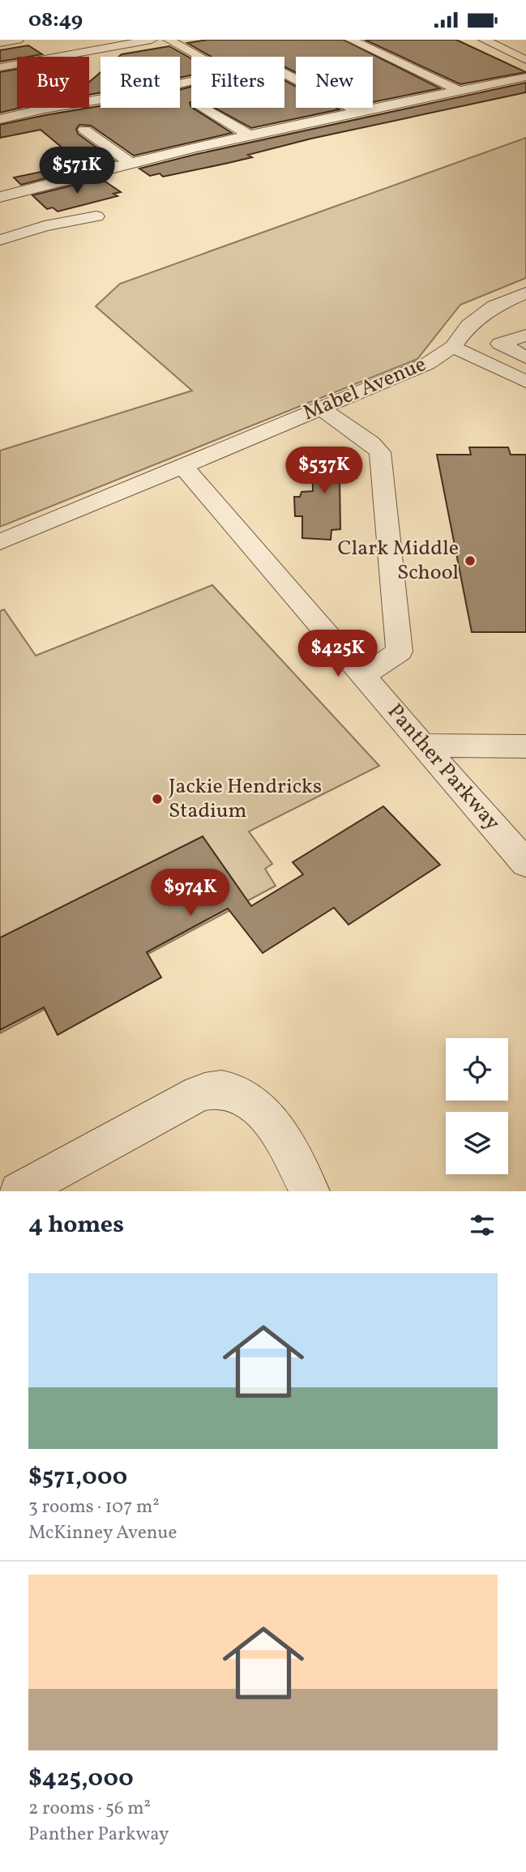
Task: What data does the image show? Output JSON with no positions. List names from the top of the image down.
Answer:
{
  "streets": {
    "street": ["Mabel Avenue", "Panther Parkway"]
  },
  "crossings": [
    ["Mabel Avenue", "Panther Parkway"]
  ],
  "places": ["Clark Middle School", "Jackie Hendricks Stadium"],
  "page": {
    "status": "08:49",
    "chip": [
      "Buy",
      "Rent",
      "Filters",
      "New"
    ],
    "price": [
      "$571K",
      "$537K",
      "$425K",
      "$974K"
    ],
    "heading": "4 homes",
    "list": [
      {
        "name": "$571,000",
        "note": "3 rooms · 107 m² · McKinney Avenue"
      },
      {
        "name": "$425,000",
        "note": "2 rooms · 56 m² · Panther Parkway"
      }
    ]
  }
}
